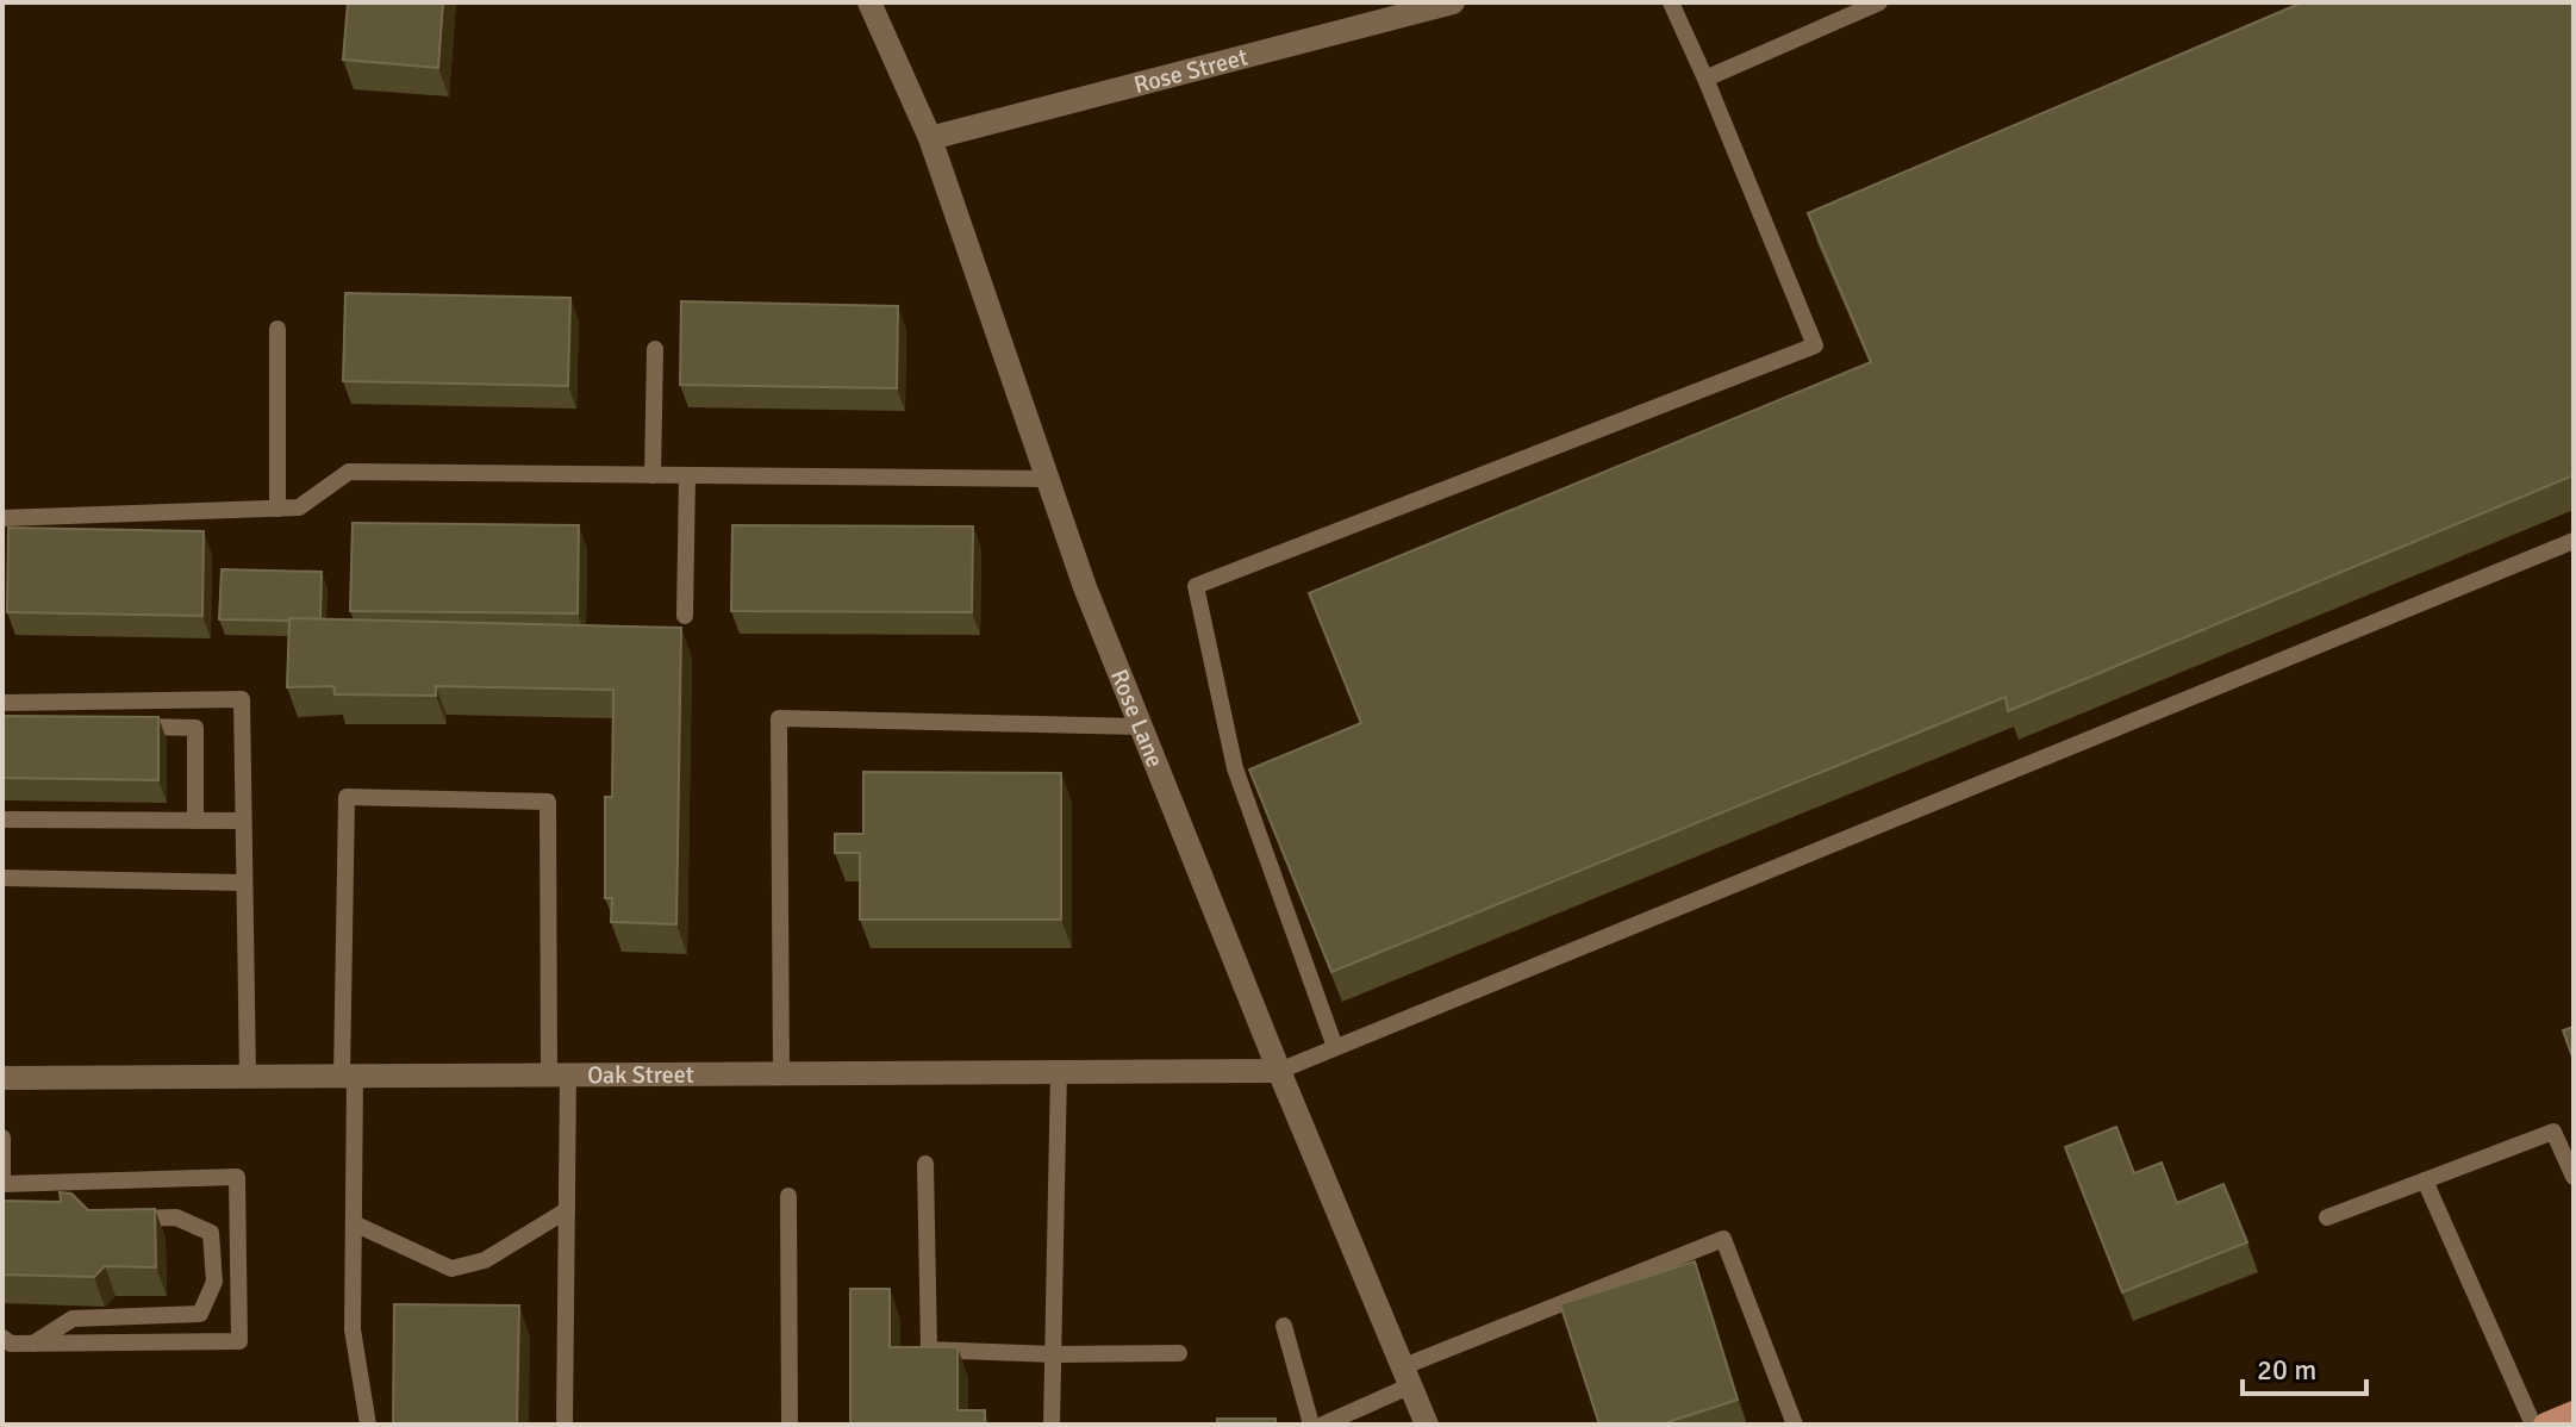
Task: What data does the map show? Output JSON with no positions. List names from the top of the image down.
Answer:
{
  "streets": {
    "street": ["Rose Street", "Rose Lane", "Oak Street"]
  },
  "crossings": [
    ["Rose Street", "Rose Lane"],
    ["Rose Lane", "Oak Street"]
  ],
  "scale_bar": "20 m"
}
